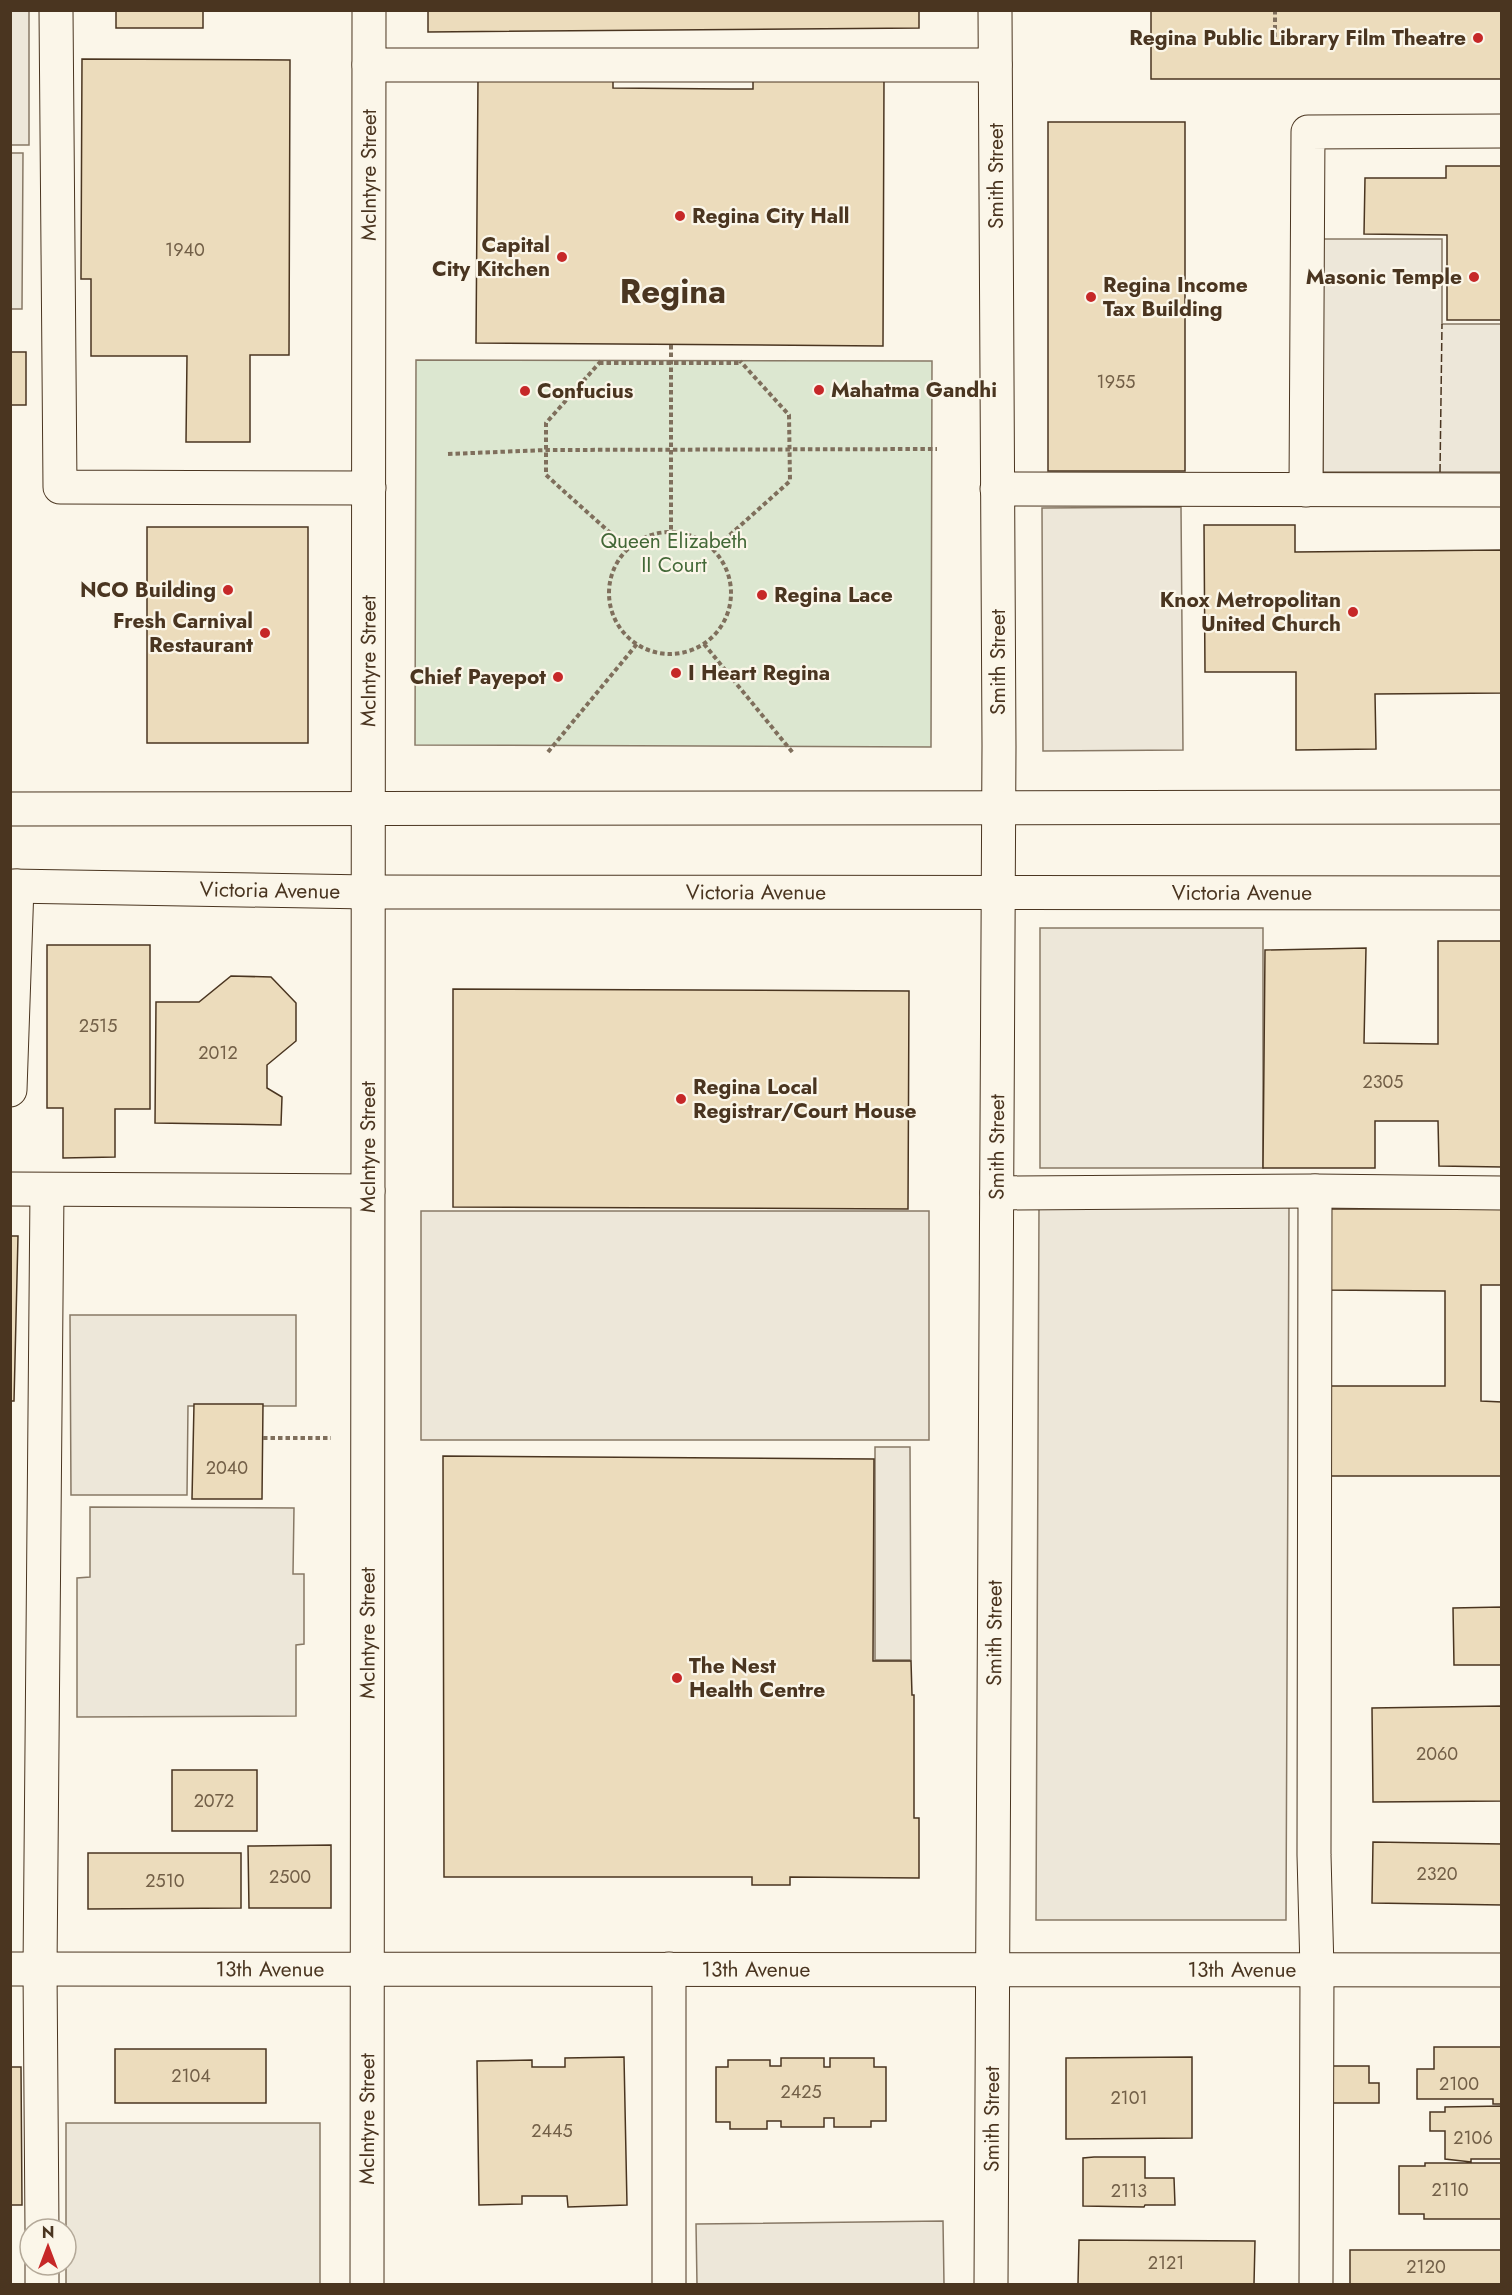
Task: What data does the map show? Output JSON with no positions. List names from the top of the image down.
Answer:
{
  "streets": {
    "street": [
      "McIntyre Street",
      "Smith Street",
      "Victoria Avenue",
      "13th Avenue"
    ]
  },
  "crossings": [
    ["McIntyre Street", "Victoria Avenue"],
    ["McIntyre Street", "13th Avenue"],
    ["Smith Street", "Victoria Avenue"],
    ["Smith Street", "13th Avenue"]
  ],
  "districts": ["Regina"],
  "parks": ["Queen Elizabeth II Court"],
  "places": [
    "Regina Public Library Film Theatre",
    "Regina City Hall",
    "Capital City Kitchen",
    "Masonic Temple",
    "Regina Income Tax Building",
    "Mahatma Gandhi",
    "Confucius",
    "NCO Building",
    "Regina Lace",
    "Knox Metropolitan United Church",
    "Fresh Carnival Restaurant",
    "I Heart Regina",
    "Chief Payepot",
    "Regina Local Registrar/Court House",
    "The Nest Health Centre"
  ],
  "house_numbers": [
    "1940",
    "1955",
    "2515",
    "2012",
    "2305",
    "2040",
    "2060",
    "2072",
    "2320",
    "2500",
    "2510",
    "2104",
    "2100",
    "2425",
    "2101",
    "2445",
    "2106",
    "2110",
    "2113",
    "2121",
    "2120"
  ],
  "north": "top"
}
